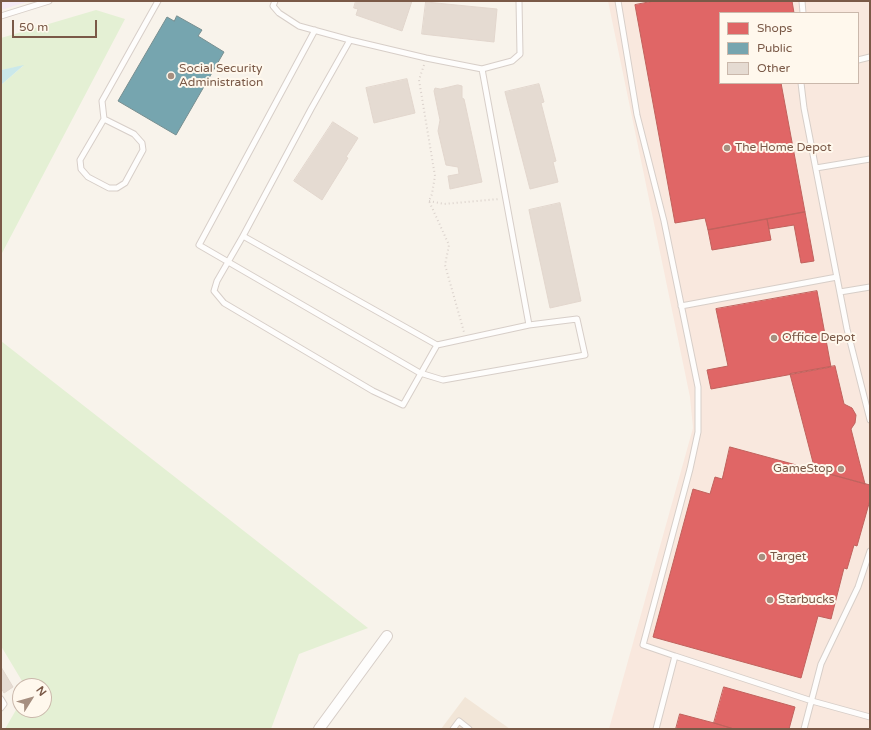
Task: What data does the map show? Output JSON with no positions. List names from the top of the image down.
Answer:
{
  "places": [
    "Social Security Administration",
    "The Home Depot",
    "Office Depot",
    "GameStop",
    "Target",
    "Starbucks"
  ],
  "legend": ["Shops", "Public", "Other"],
  "scale_bar": "50 m",
  "north": "top right"
}
